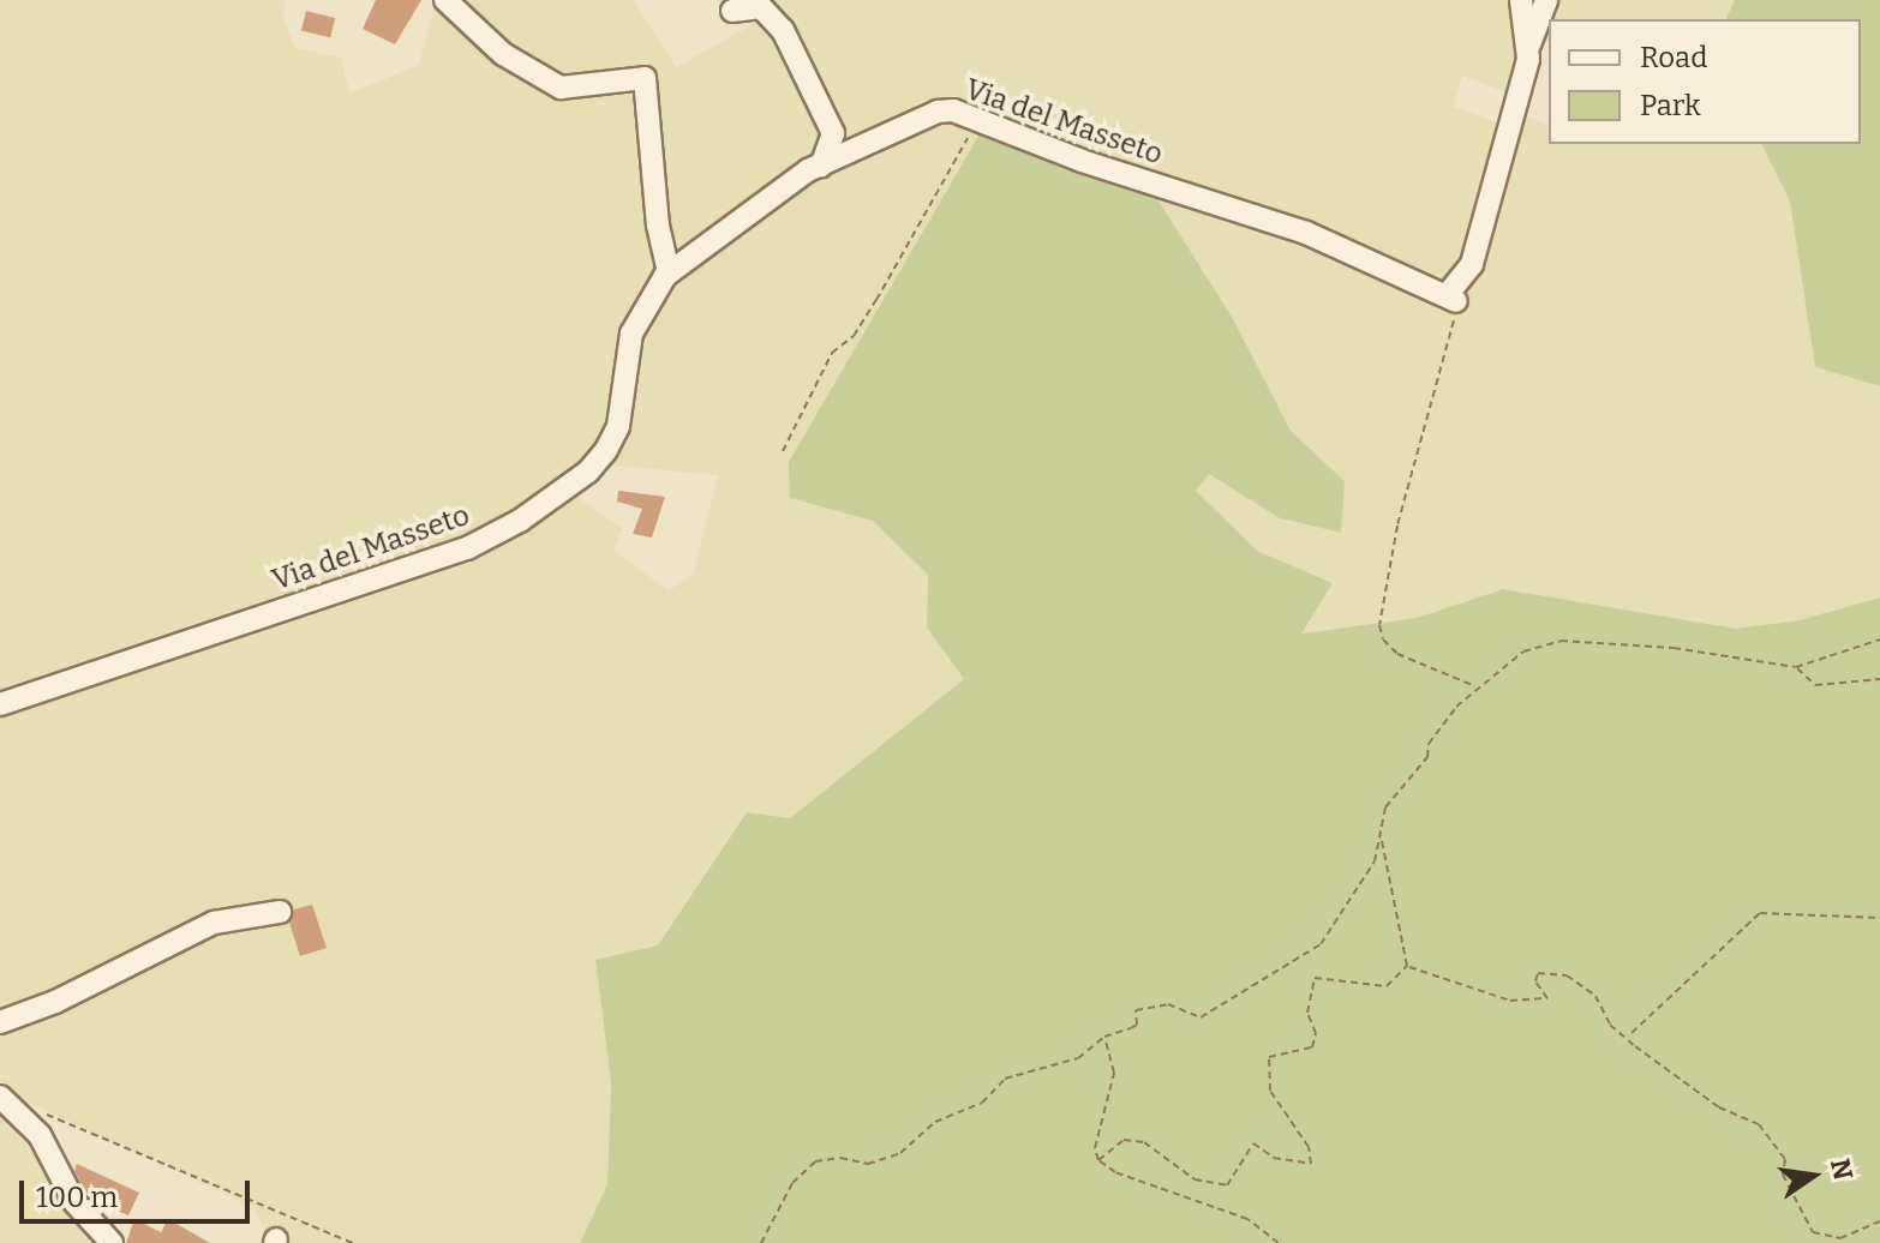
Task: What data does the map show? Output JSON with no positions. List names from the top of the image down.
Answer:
{
  "streets": {
    "street": ["Via del Masseto"]
  },
  "legend": ["Road", "Park"],
  "scale_bar": "100 m",
  "north": "right"
}
